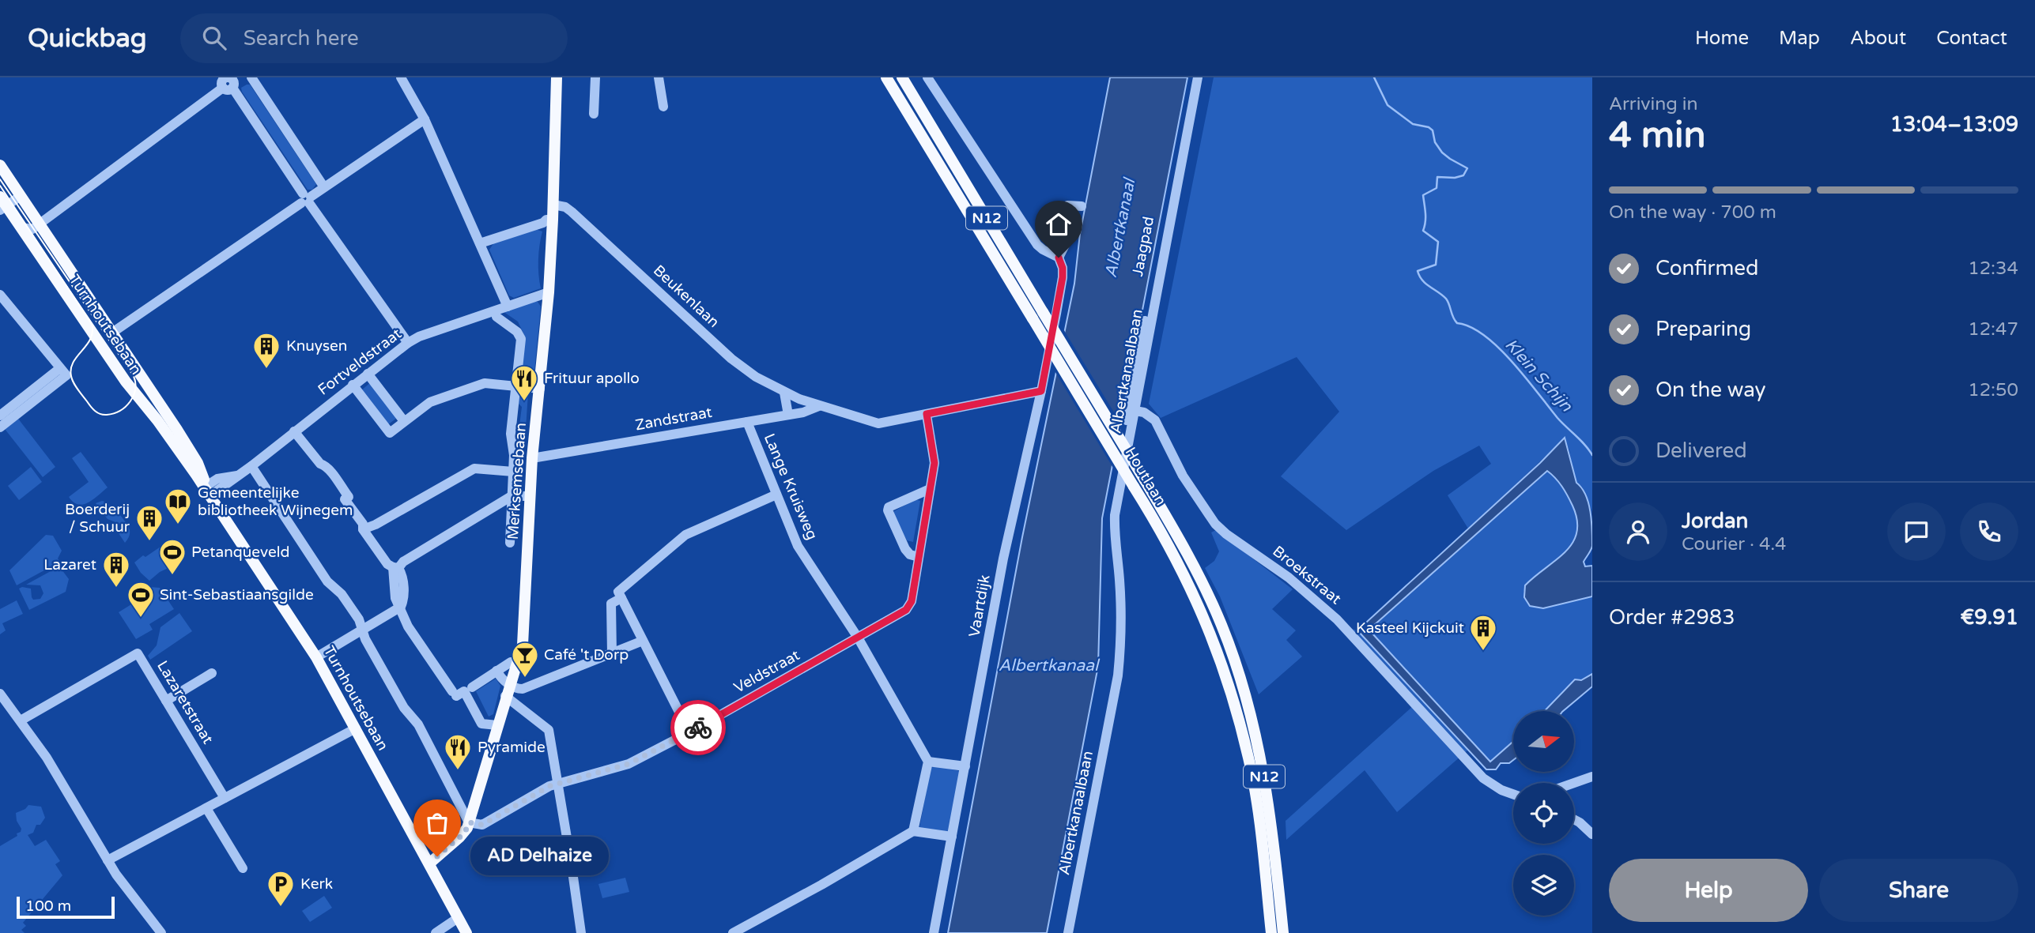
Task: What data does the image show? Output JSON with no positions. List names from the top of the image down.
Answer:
{
  "streets": {
    "main road": [
      "N12",
      "Turnhoutsebaan",
      "Houtlaan",
      "Merksemsebaan"
    ],
    "street": [
      "Jaagpad",
      "Beukenlaan",
      "Fortveldstraat",
      "Albertkanaalbaan",
      "Zandstraat",
      "Lange Kruisweg",
      "Broekstraat",
      "Vaartdijk",
      "Veldstraat",
      "Lazaretstraat"
    ]
  },
  "crossings": [
    ["Beukenlaan", "Merksemsebaan"],
    ["Turnhoutsebaan", "Fortveldstraat"],
    ["Turnhoutsebaan", "Merksemsebaan"],
    ["Fortveldstraat", "Merksemsebaan"],
    ["Albertkanaalbaan", "Broekstraat"],
    ["Zandstraat", "Merksemsebaan"],
    ["Zandstraat", "Lange Kruisweg"],
    ["Merksemsebaan", "Veldstraat"],
    ["Lange Kruisweg", "Veldstraat"]
  ],
  "water": ["Albertkanaal", "Klein Schijn"],
  "places": {
    "building": [
      "Knuysen",
      "Boerderij / Schuur",
      "Lazaret",
      "Kasteel Kijckuit"
    ],
    "restaurant": ["Frituur apollo", "Pyramide"],
    "library": ["Gemeentelijke bibliotheek Wijnegem"],
    "sports": ["Petanqueveld", "Sint-Sebastiaansgilde"],
    "bar": ["Café 't Dorp"],
    "other": ["AD Delhaize"],
    "parking": ["Kerk"]
  },
  "scale_bar": "100 m",
  "north": "right",
  "page": {
    "header": "Quickbag",
    "search": "Search here",
    "nav": [
      "Home",
      "Map",
      "About",
      "Contact"
    ],
    "heading": ["4 min", "Arriving in", "13:04–13:09"],
    "panel": [
      "Jordan",
      "Courier · 4.4",
      "Order #2983",
      "€9.91"
    ],
    "bar": "On the way · 700 m",
    "list": [
      ["Confirmed", "12:34"],
      ["Preparing", "12:47"],
      ["On the way", "12:50"],
      "Delivered"
    ],
    "bubble": "AD Delhaize",
    "buttons": ["Help", "Share"],
    "scale": "100 m"
  }
}
